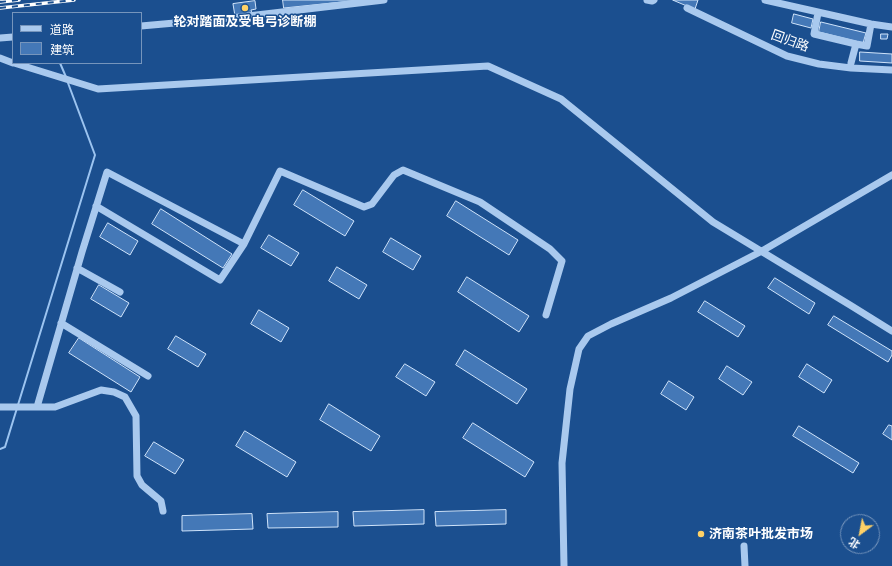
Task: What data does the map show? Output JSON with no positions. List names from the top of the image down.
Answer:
{
  "streets": {
    "street": ["回归路"]
  },
  "places": ["轮对踏面及受电弓诊断棚", "济南茶叶批发市场"],
  "legend": ["道路", "建筑"],
  "north": "bottom left"
}
